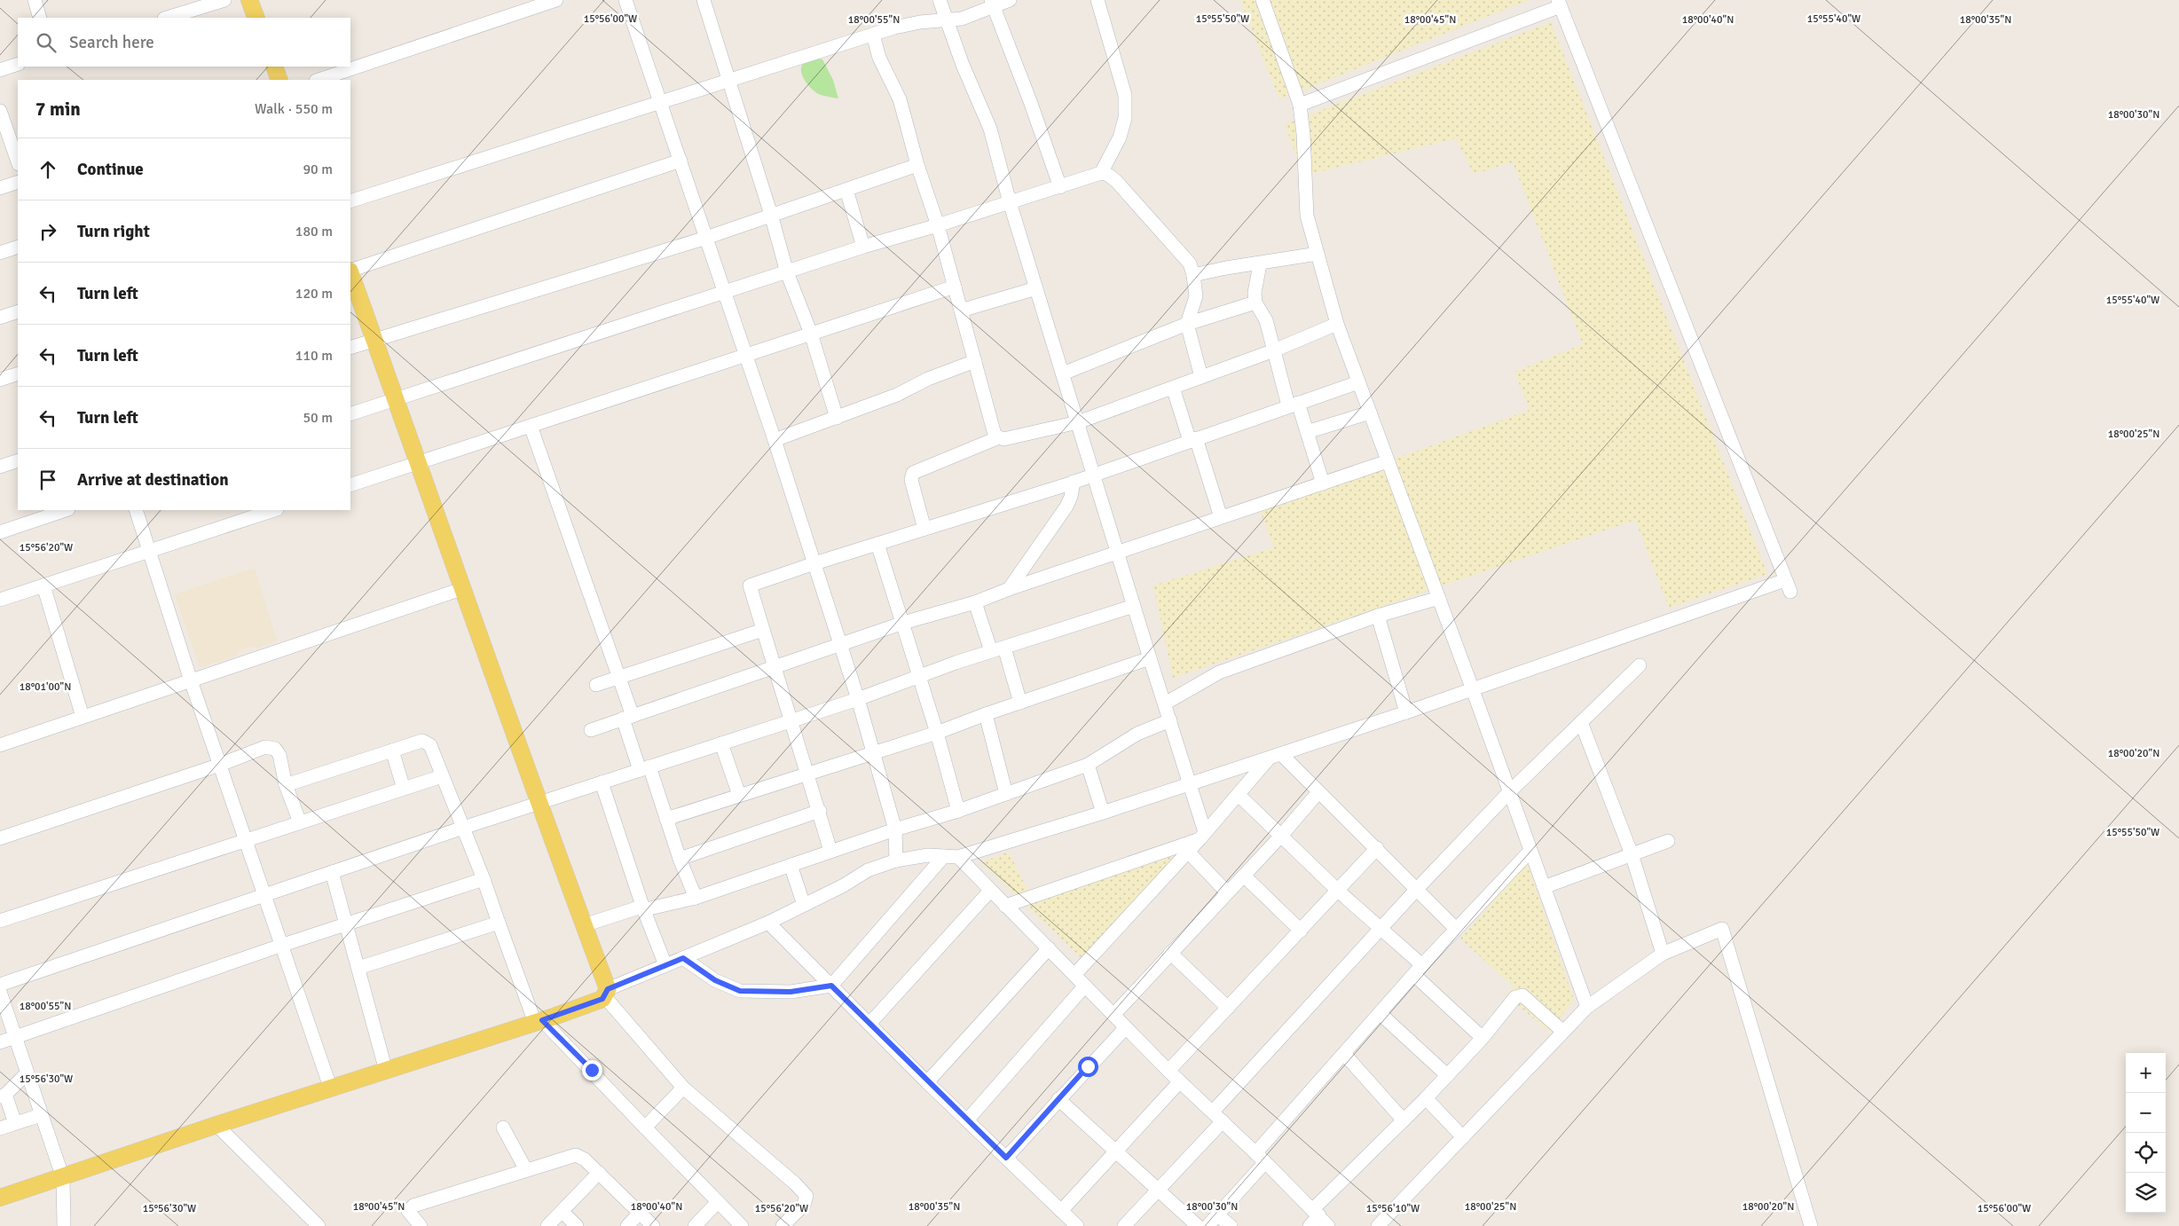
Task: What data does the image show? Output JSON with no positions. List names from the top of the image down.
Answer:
{
  "page": {
    "search": "Search here",
    "heading": ["7 min", "Walk · 550 m"],
    "list": [
      ["Continue", "90 m"],
      ["Turn right", "180 m"],
      ["Turn left", "120 m"],
      ["Turn left", "110 m"],
      ["Turn left", "50 m"],
      "Arrive at destination"
    ],
    "map_buttons": ["+", "−"]
  },
  "coordinates": [
    "15°55'40\"W",
    "15°56'00\"W",
    "15°55'50\"W",
    "18°00'55\"N",
    "18°00'45\"N",
    "18°00'40\"N",
    "18°00'35\"N",
    "18°00'30\"N",
    "18°00'25\"N",
    "15°56'20\"W",
    "18°01'00\"N",
    "18°00'20\"N",
    "15°56'30\"W",
    "15°56'10\"W"
  ]
}
